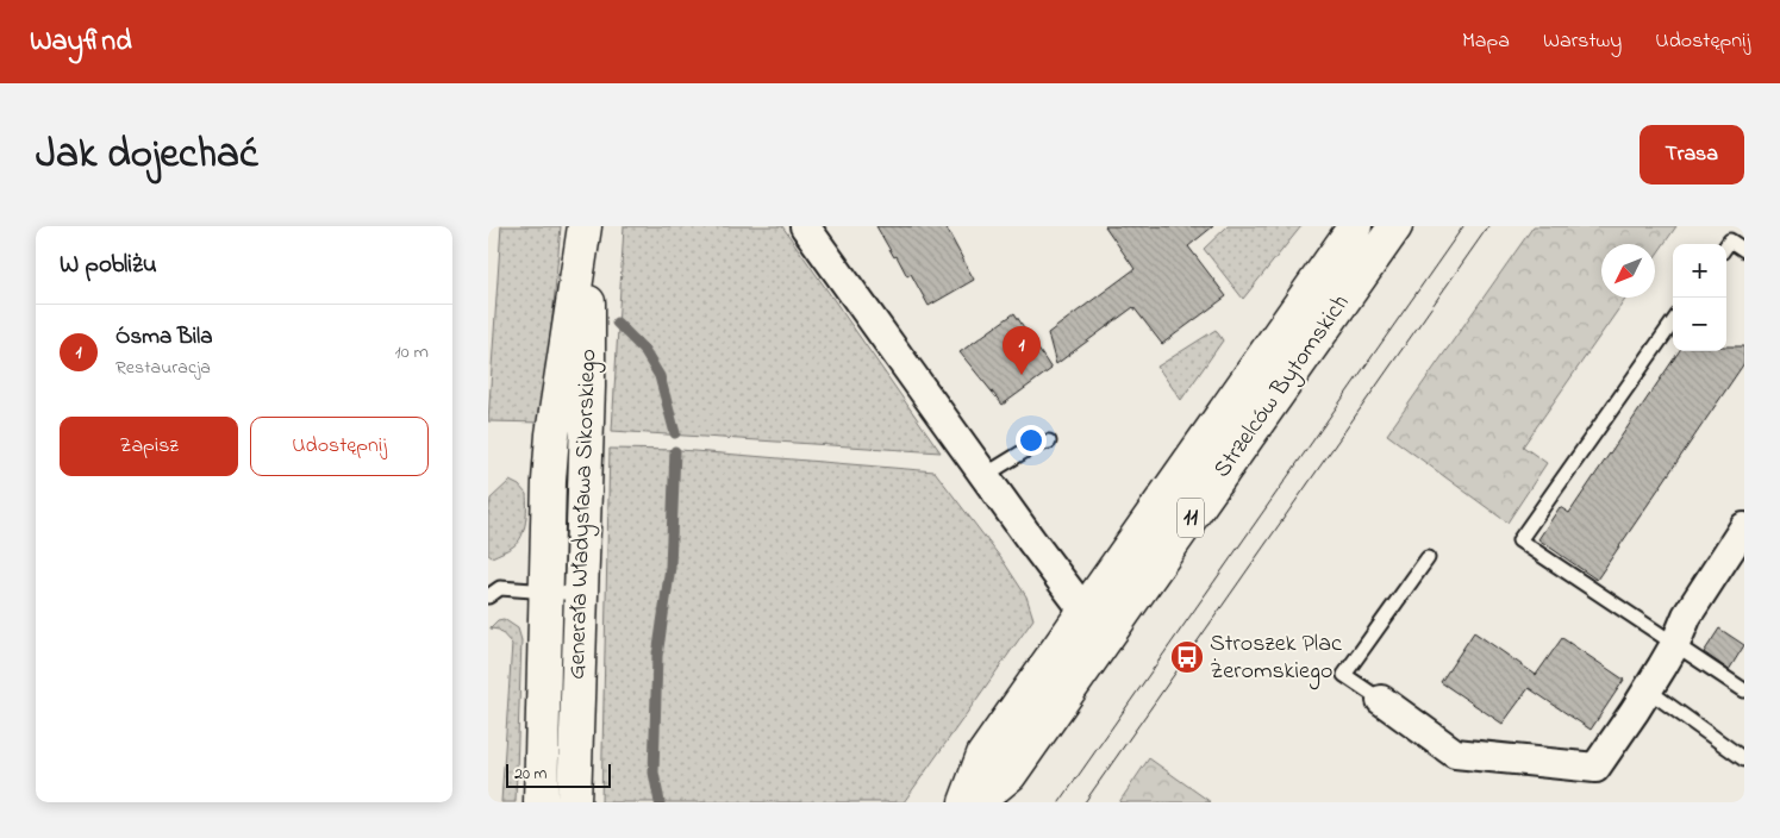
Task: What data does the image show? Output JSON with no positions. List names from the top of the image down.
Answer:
{
  "streets": {
    "main road": ["Strzelców Bytomskich", "Generała Władysława Sikorskiego", "11"]
  },
  "places": {
    "bus stop": ["Stroszek Plac Żeromskiego"]
  },
  "scale_bar": "20 m",
  "north": "bottom left",
  "page": {
    "header": "Wayfind",
    "nav": ["Mapa", "Warstwy", "Udostępnij"],
    "title": "Jak dojechać",
    "buttons": [
      "Trasa",
      ["Zapisz", "Udostępnij"]
    ],
    "heading": "W pobliżu",
    "map_buttons": ["+", "−"],
    "list": [
      {
        "mark": "1",
        "name": "Ósma Bila",
        "note": "Restauracja",
        "value": "10 m"
      }
    ],
    "pins": "1",
    "scale": "20 m"
  }
}
